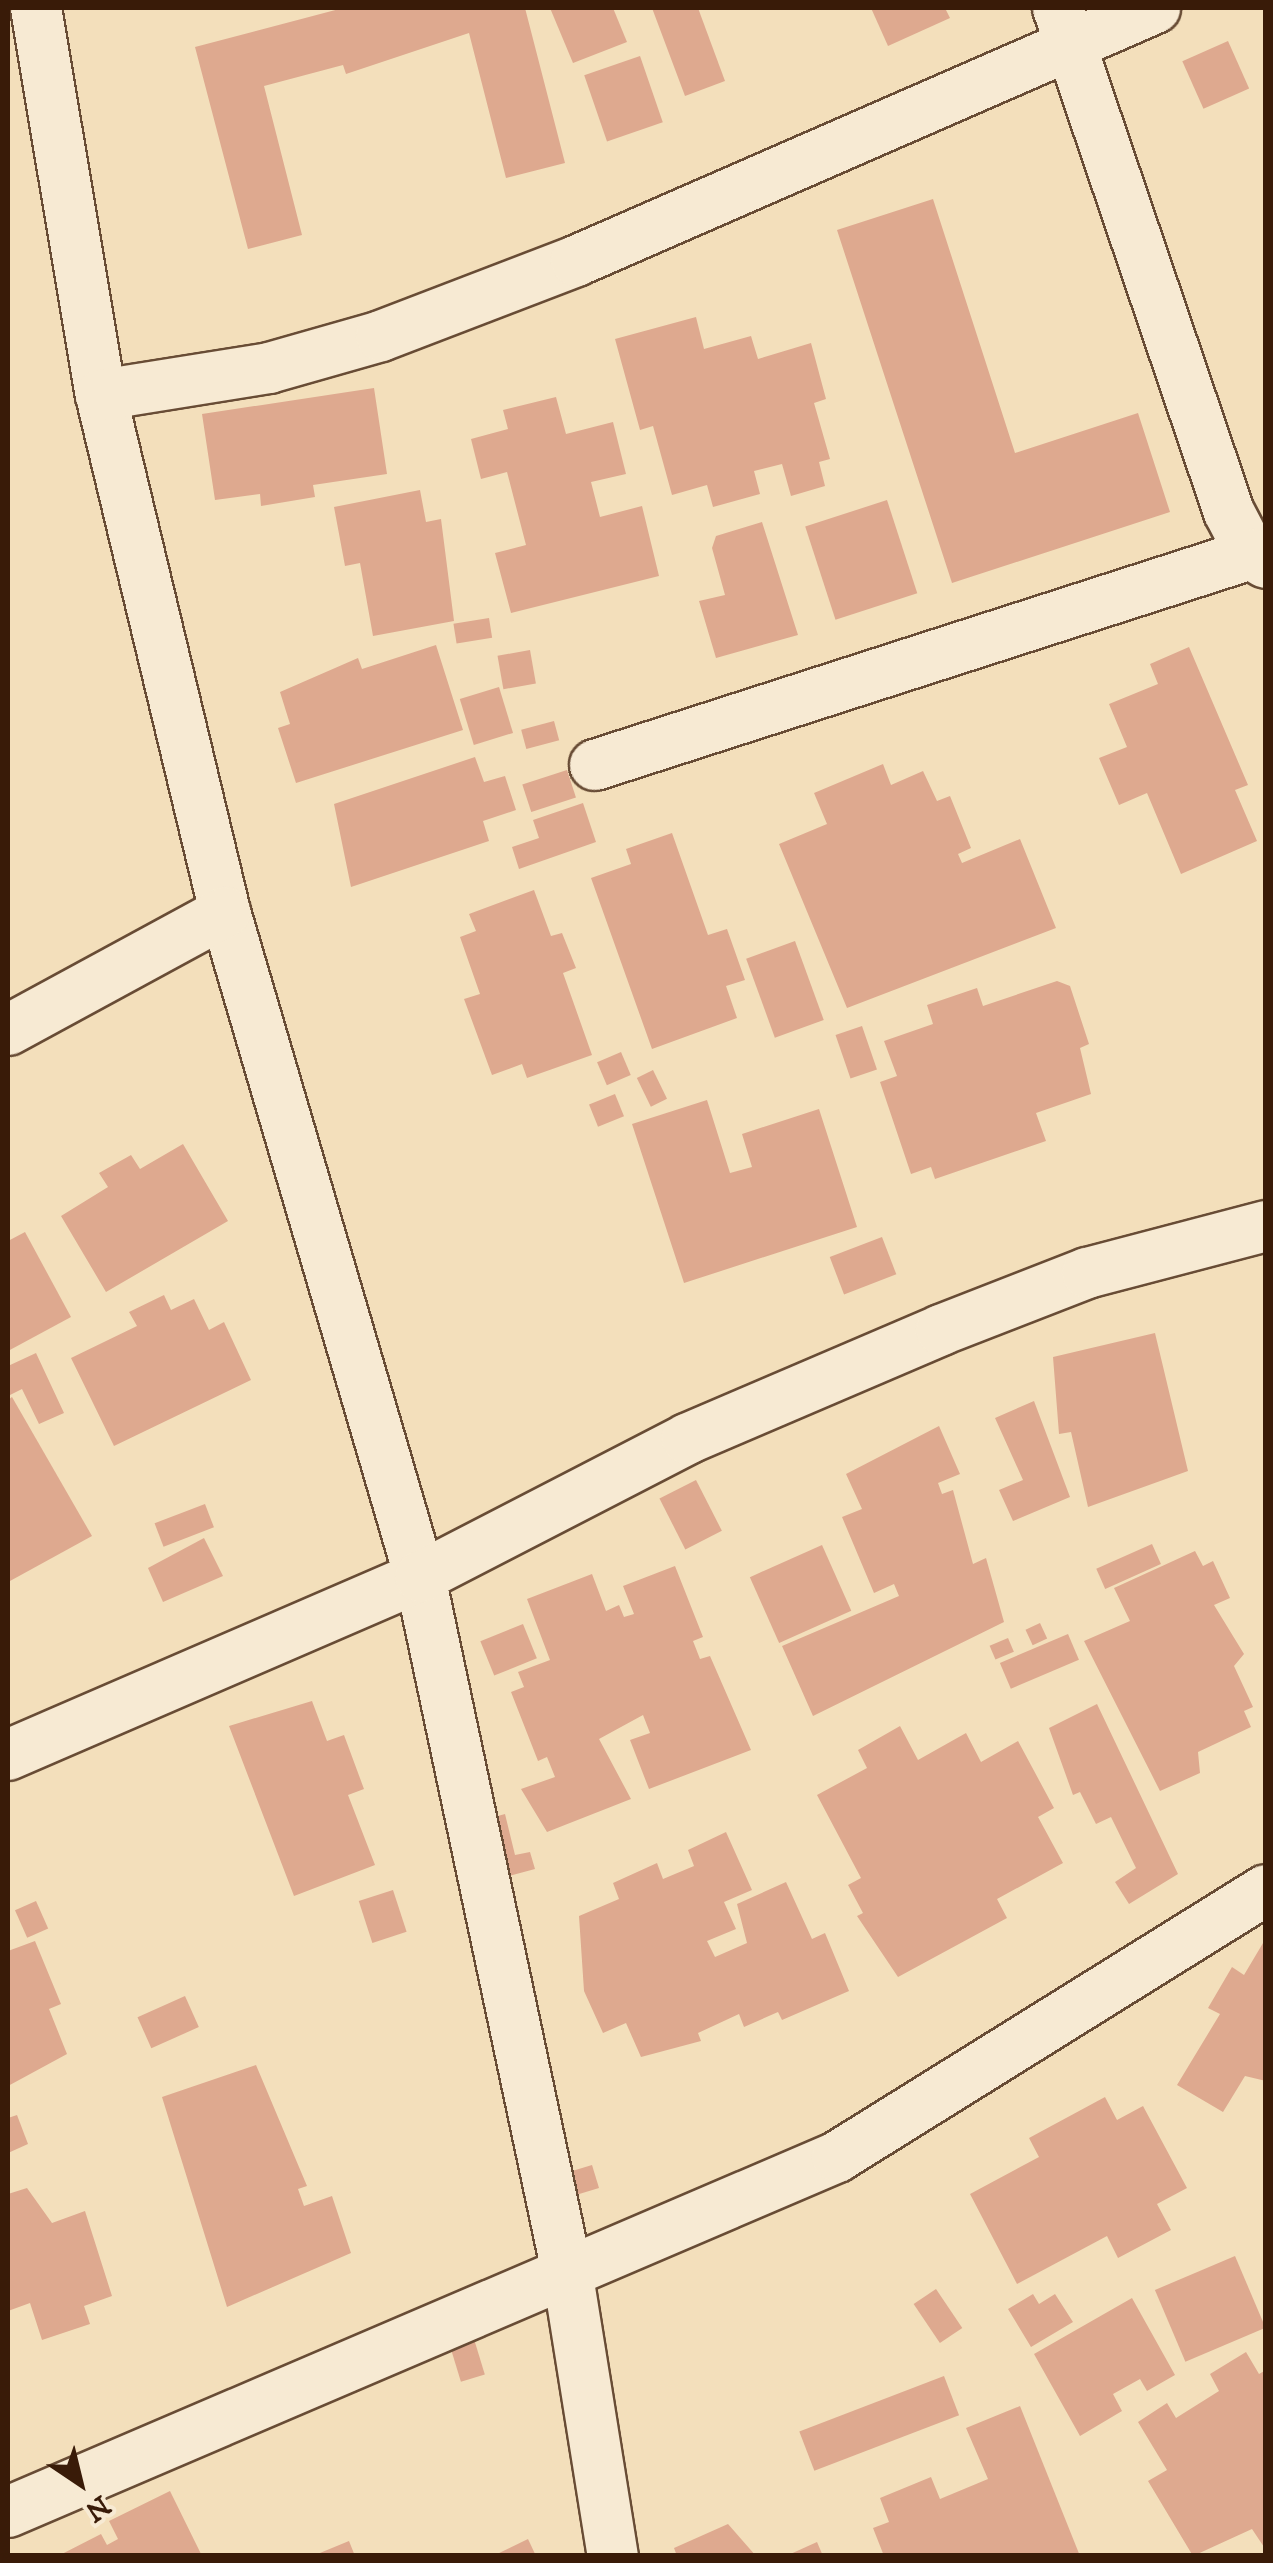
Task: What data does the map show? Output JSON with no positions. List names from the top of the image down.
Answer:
{
  "north": "bottom right"
}
